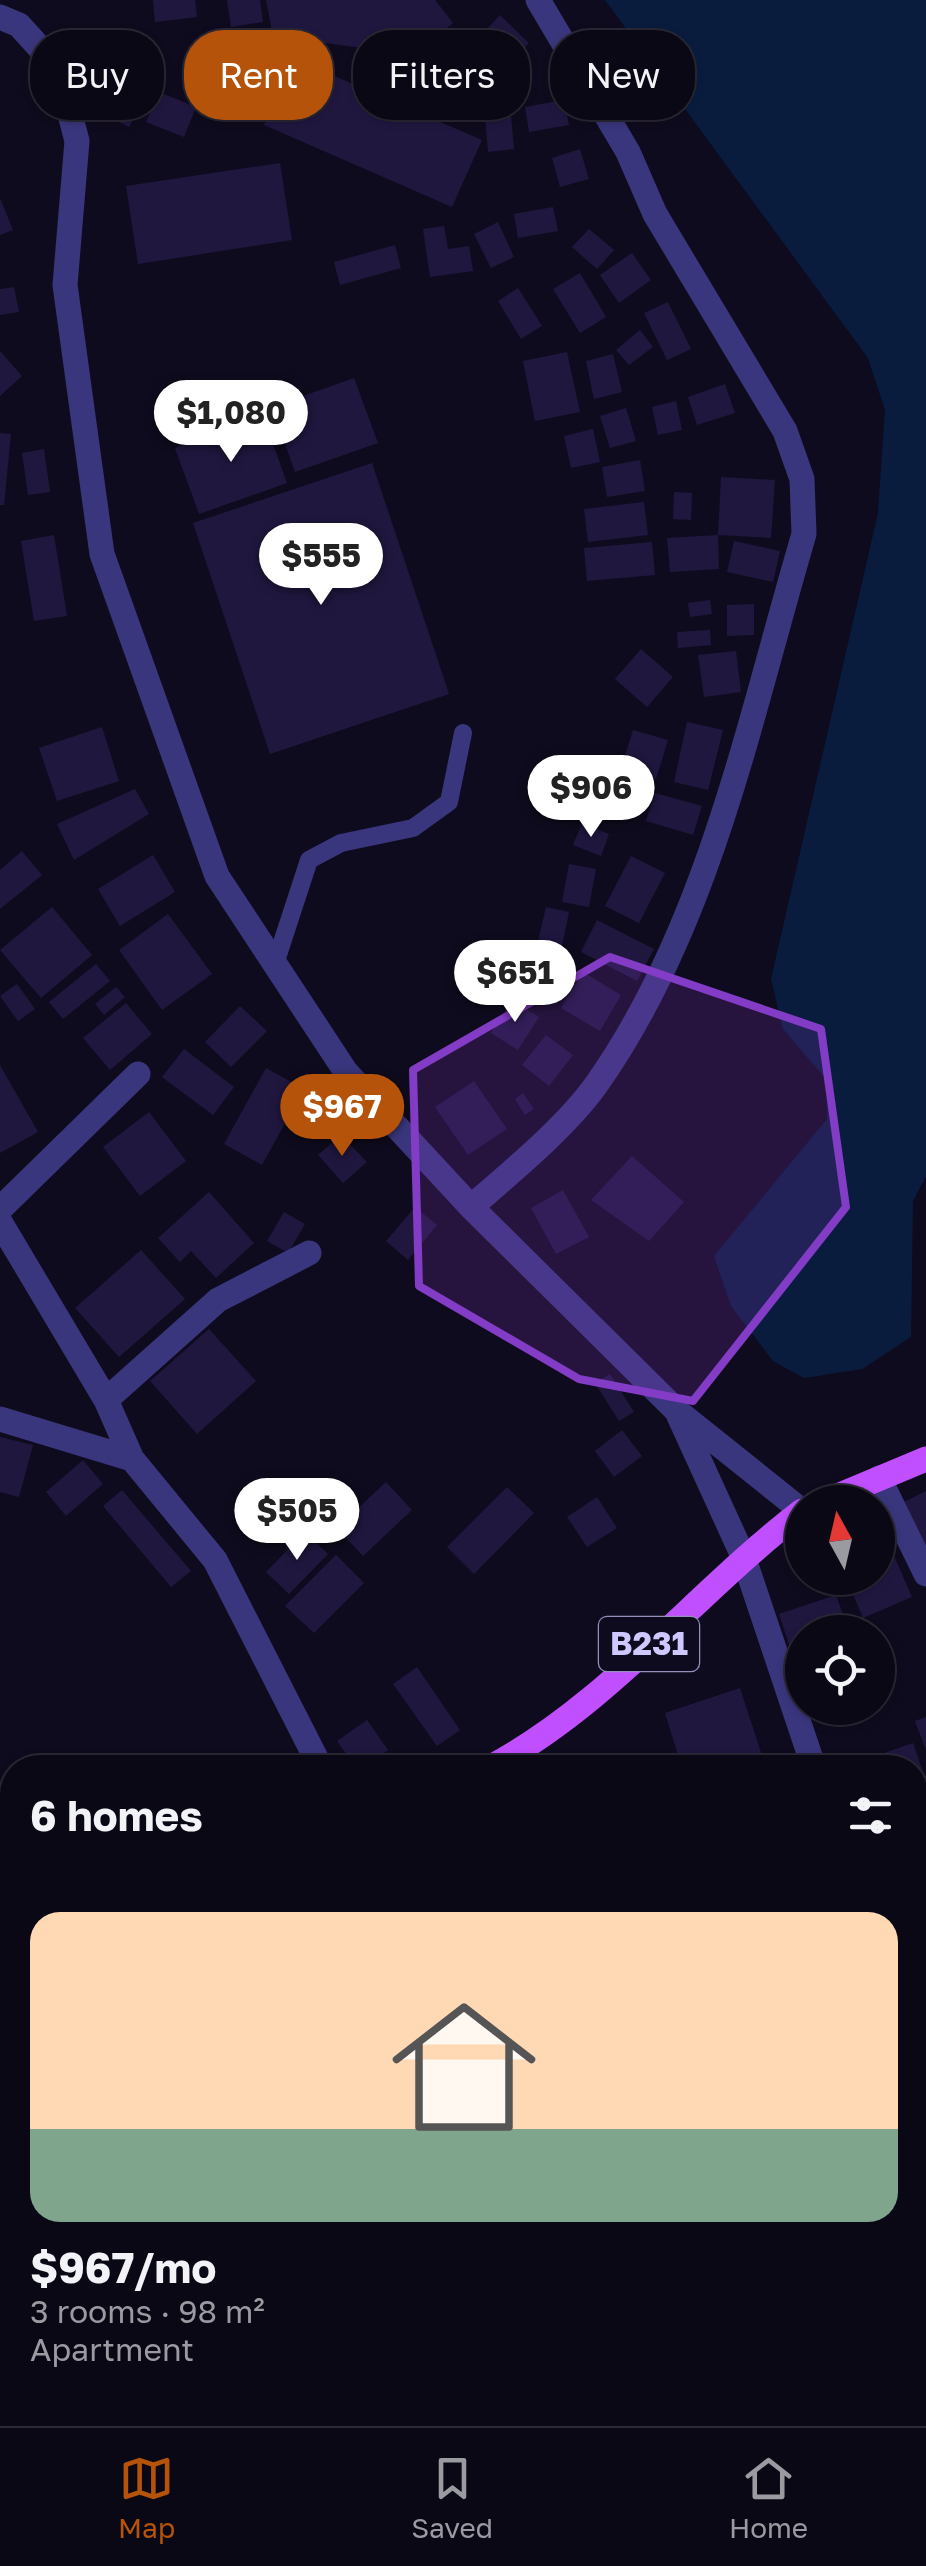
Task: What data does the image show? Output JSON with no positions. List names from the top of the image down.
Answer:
{
  "streets": {
    "main road": ["B231"]
  },
  "north": "top",
  "page": {
    "chip": [
      "Buy",
      "Rent",
      "Filters",
      "New"
    ],
    "price": [
      "$1,080",
      "$555",
      "$906",
      "$651",
      "$967",
      "$505"
    ],
    "heading": "6 homes",
    "list": [
      {
        "name": "$967/mo",
        "note": "3 rooms · 98 m² · Apartment"
      }
    ],
    "tabs": ["Map", "Saved", "Home"]
  }
}
